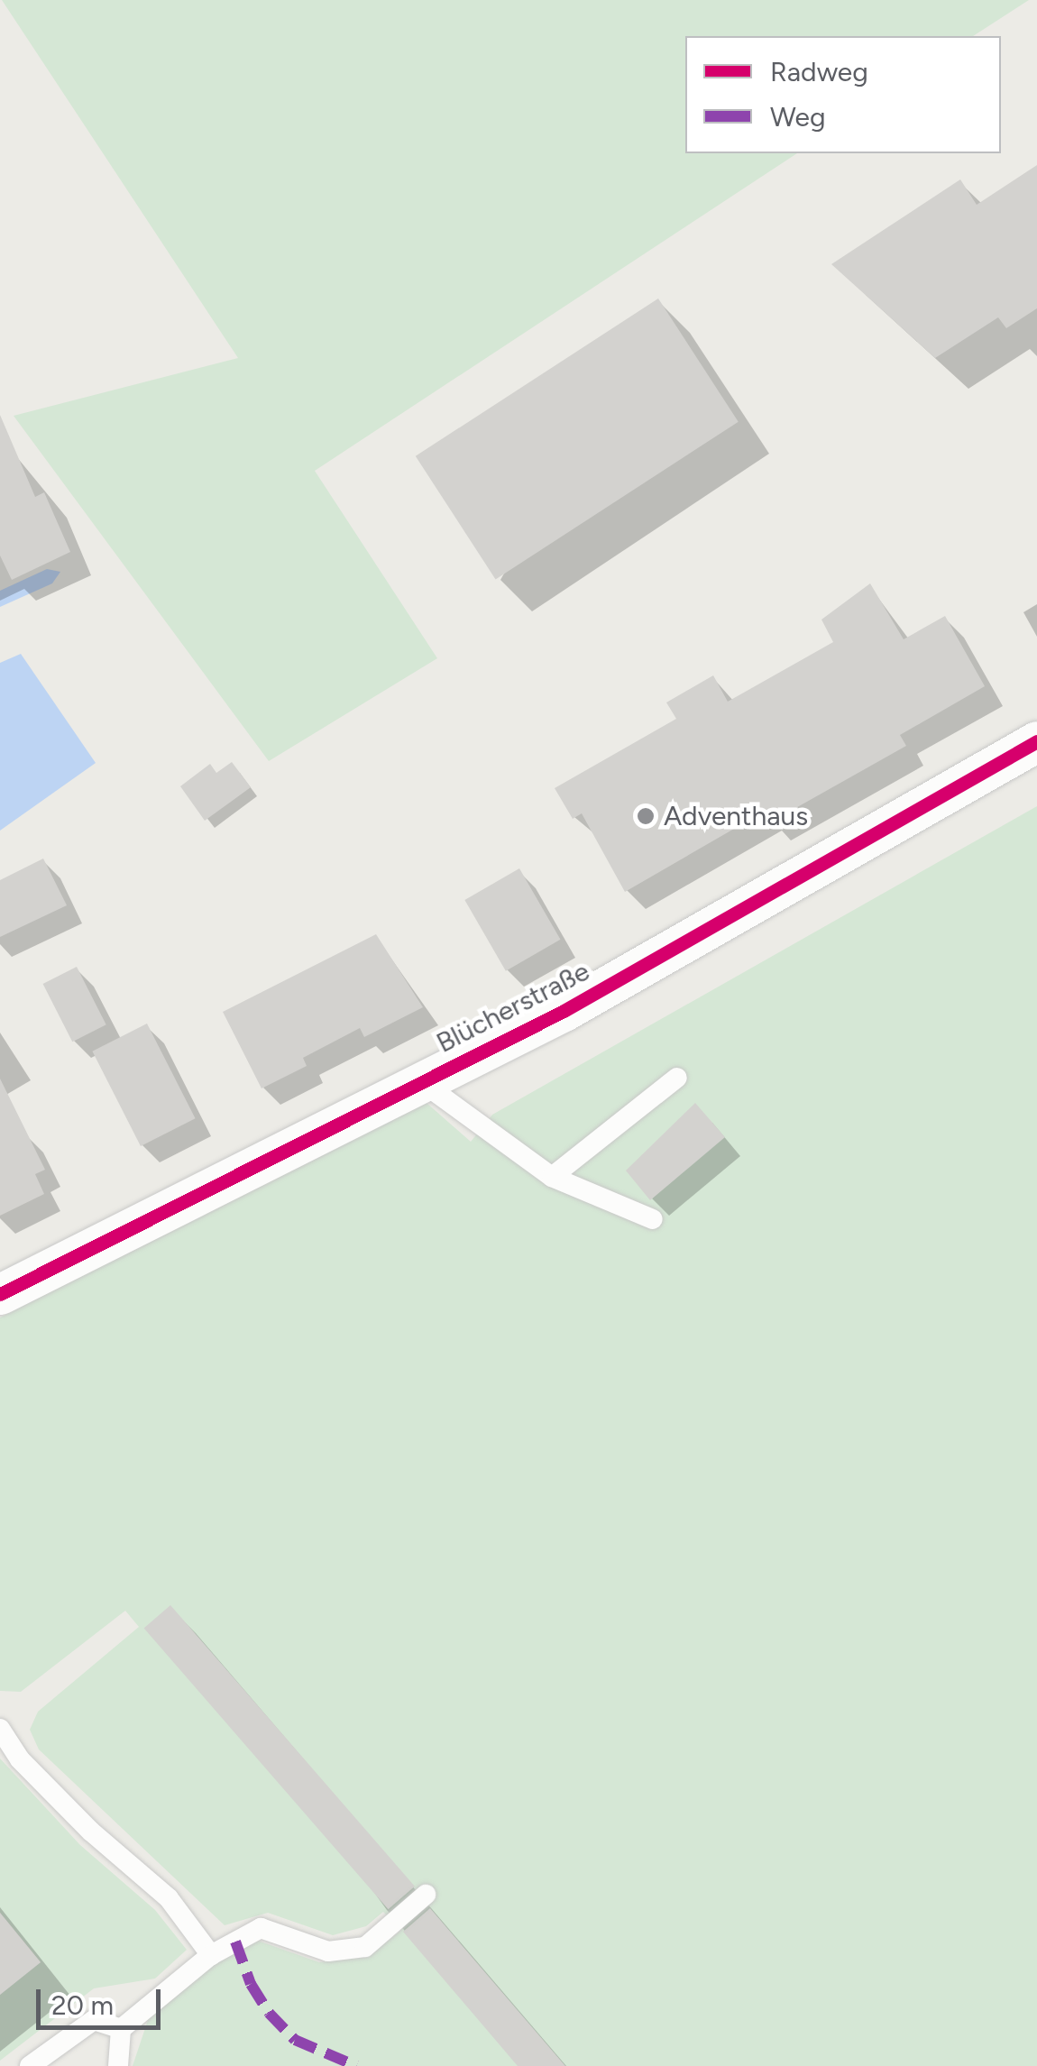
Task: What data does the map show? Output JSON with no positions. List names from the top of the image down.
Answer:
{
  "streets": {
    "street": ["Blücherstraße"]
  },
  "places": ["Adventhaus"],
  "legend": ["Radweg", "Weg"],
  "scale_bar": "20 m"
}
